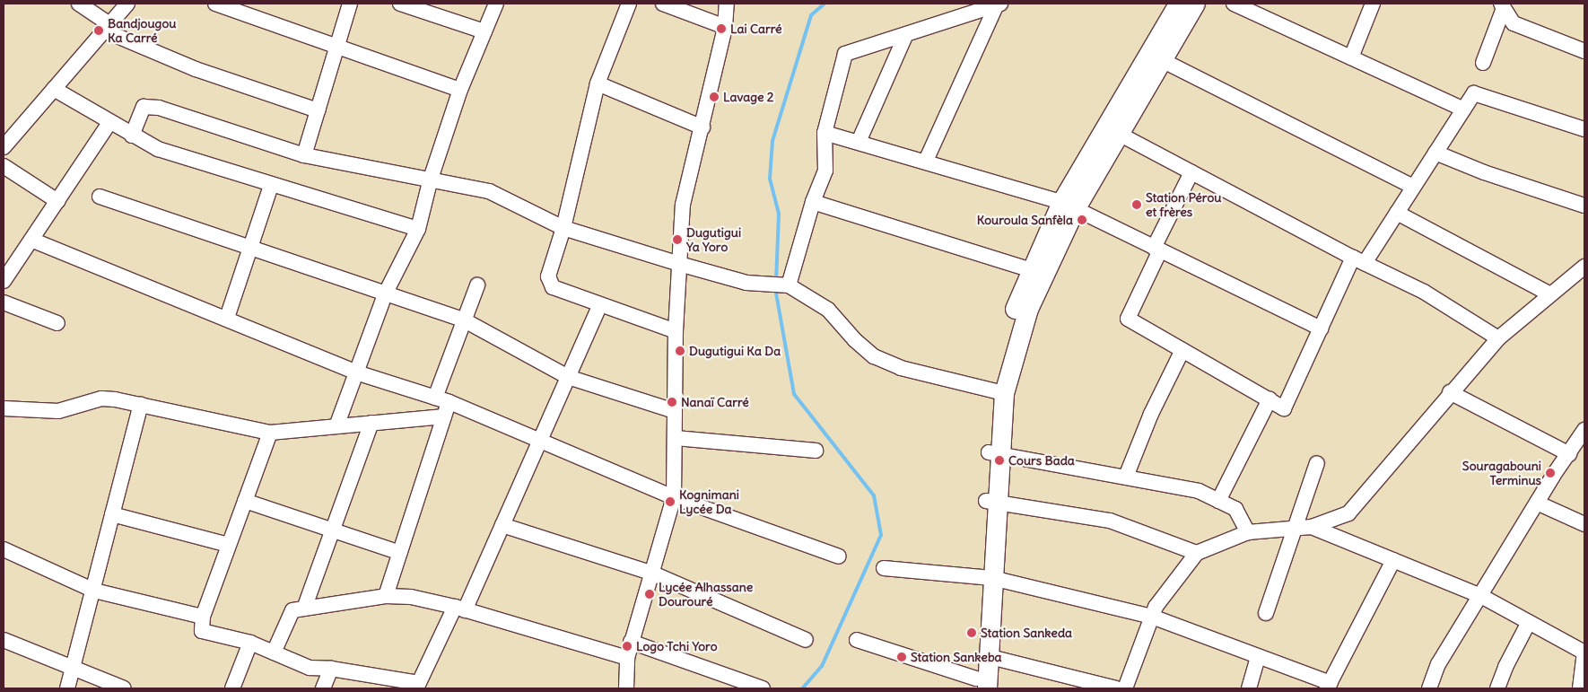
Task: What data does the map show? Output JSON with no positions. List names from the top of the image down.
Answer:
{
  "places": [
    "Lai Carré",
    "Bandjougou Ka Carré",
    "Lavage 2",
    "Station Pérou et frères",
    "Kouroula Sanfèla",
    "Dugutigui Ya Yoro",
    "Dugutigui Ka Da",
    "Nanaï Carré",
    "Cours Bada",
    "Souragabouni Terminus",
    "Kognimani Lycée Da",
    "Lycée Alhassane Dourouré",
    "Station Sankeda",
    "Logo Tchi Yoro",
    "Station Sankeba"
  ]
}
